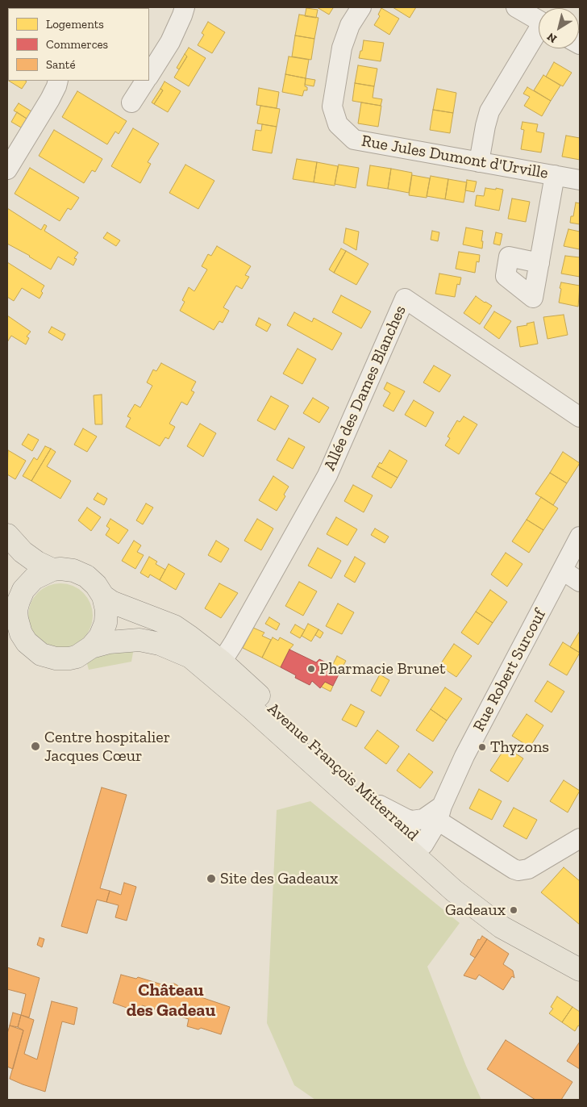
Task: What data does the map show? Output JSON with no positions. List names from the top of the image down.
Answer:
{
  "streets": {
    "main road": ["Avenue François Mitterrand"],
    "street": ["Rue Jules Dumont d'Urville", "Allée des Dames Blanches", "Rue Robert Surcouf"]
  },
  "crossings": [
    ["Allée des Dames Blanches", "Avenue François Mitterrand"],
    ["Rue Robert Surcouf", "Avenue François Mitterrand"]
  ],
  "districts": ["Château des Gadeau"],
  "places": [
    "Pharmacie Brunet",
    "Centre hospitalier Jacques Cœur",
    "Thyzons",
    "Site des Gadeaux",
    "Gadeaux"
  ],
  "legend": ["Logements", "Commerces", "Santé"],
  "north": "bottom left"
}
